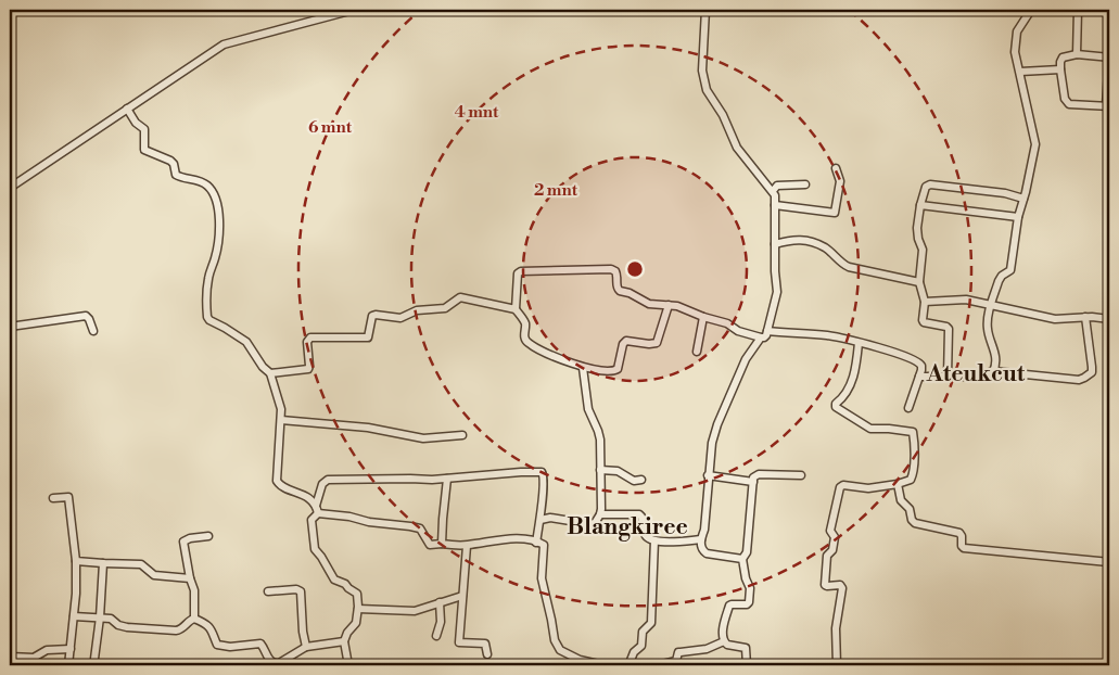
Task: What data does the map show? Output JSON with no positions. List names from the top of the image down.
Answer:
{
  "districts": ["Ateukcut", "Blangkiree"],
  "rings": ["4 mnt", "6 mnt", "2 mnt"]
}
